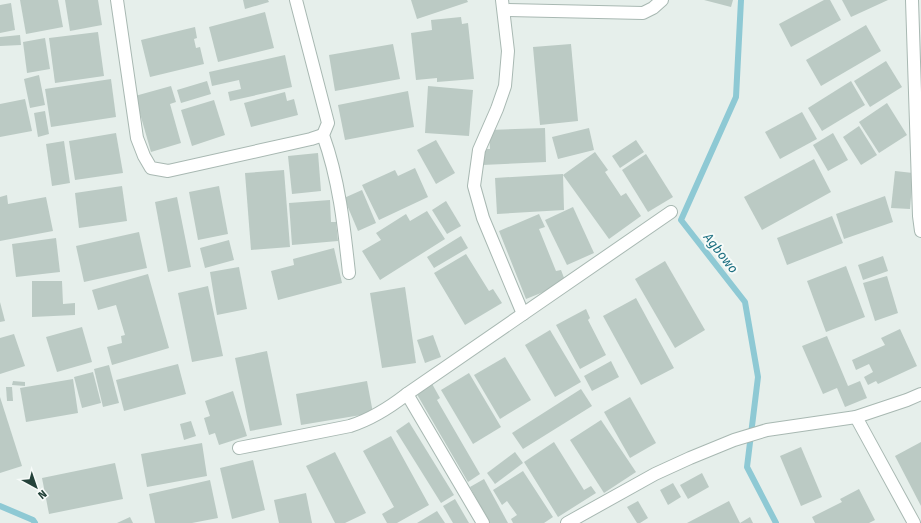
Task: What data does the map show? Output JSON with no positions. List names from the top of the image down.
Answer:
{
  "water": ["Agbowo"],
  "north": "bottom right"
}
